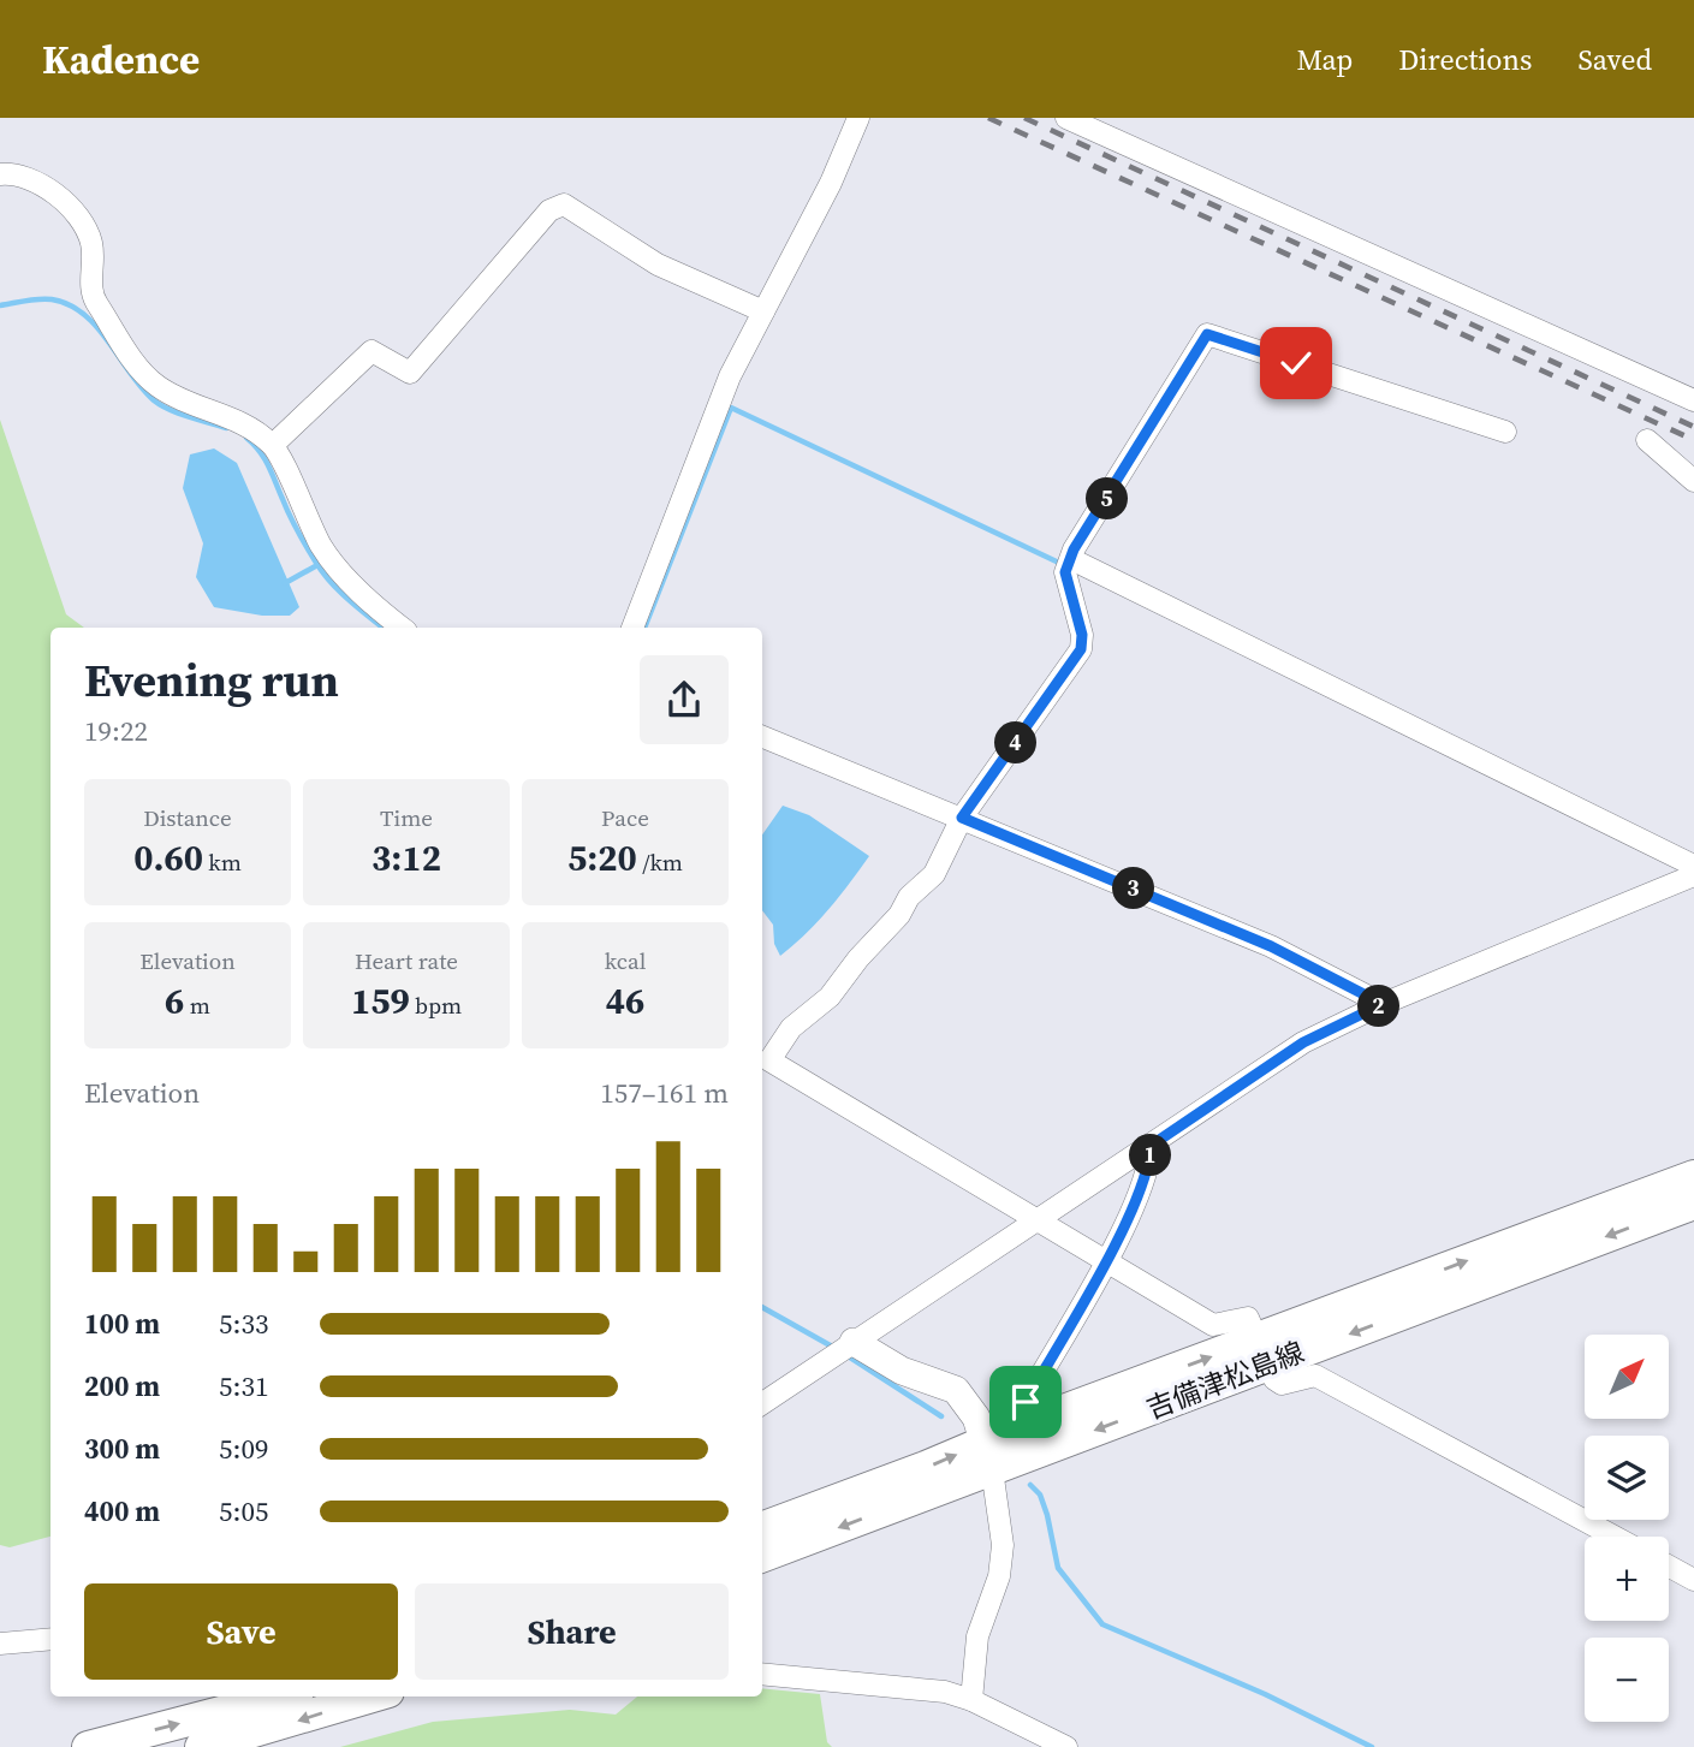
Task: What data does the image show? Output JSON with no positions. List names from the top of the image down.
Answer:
{
  "streets": {
    "main road": ["吉備津松島線"]
  },
  "north": "top right",
  "page": {
    "header": "Kadence",
    "nav": ["Map", "Directions", "Saved"],
    "pins": [
      "5",
      "4",
      "3",
      "2",
      "1"
    ],
    "heading": ["Evening run", "19:22"],
    "stats": [
      ["Distance", "0.60 km"],
      ["Time", "3:12"],
      ["Pace", "5:20 /km"],
      ["Elevation", "6 m"],
      ["Heart rate", "159 bpm"],
      ["kcal", "46"]
    ],
    "chart": ["Elevation", "157–161 m"],
    "list": [
      {
        "name": "100 m",
        "note": "5:33"
      },
      {
        "name": "200 m",
        "note": "5:31"
      },
      {
        "name": "300 m",
        "note": "5:09"
      },
      {
        "name": "400 m",
        "note": "5:05"
      }
    ],
    "map_buttons": ["+", "−"],
    "buttons": ["Save", "Share"]
  }
}
